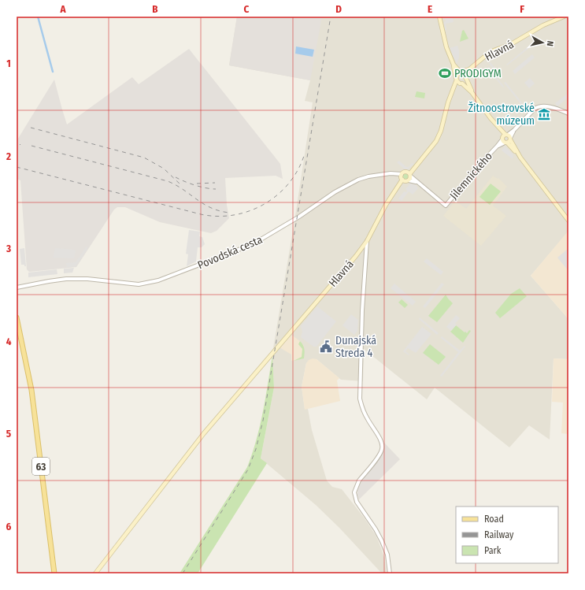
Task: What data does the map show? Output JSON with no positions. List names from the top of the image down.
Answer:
{
  "streets": {
    "main road": ["Hlavná", "63"],
    "street": ["Jilemnického", "Povodská cesta"]
  },
  "crossings": [
    ["Hlavná", "Povodská cesta"]
  ],
  "places": {
    "sports": ["PRODIGYM"],
    "museum": ["Žitnoostrovské múzeum"],
    "public building": ["Dunajská Streda 4"]
  },
  "legend": ["Road", "Railway", "Park"],
  "north": "right",
  "grid": {
    "columns": [
      "A",
      "B",
      "C",
      "D",
      "E",
      "F"
    ],
    "rows": [
      "1",
      "2",
      "3",
      "4",
      "5",
      "6"
    ]
  }
}
